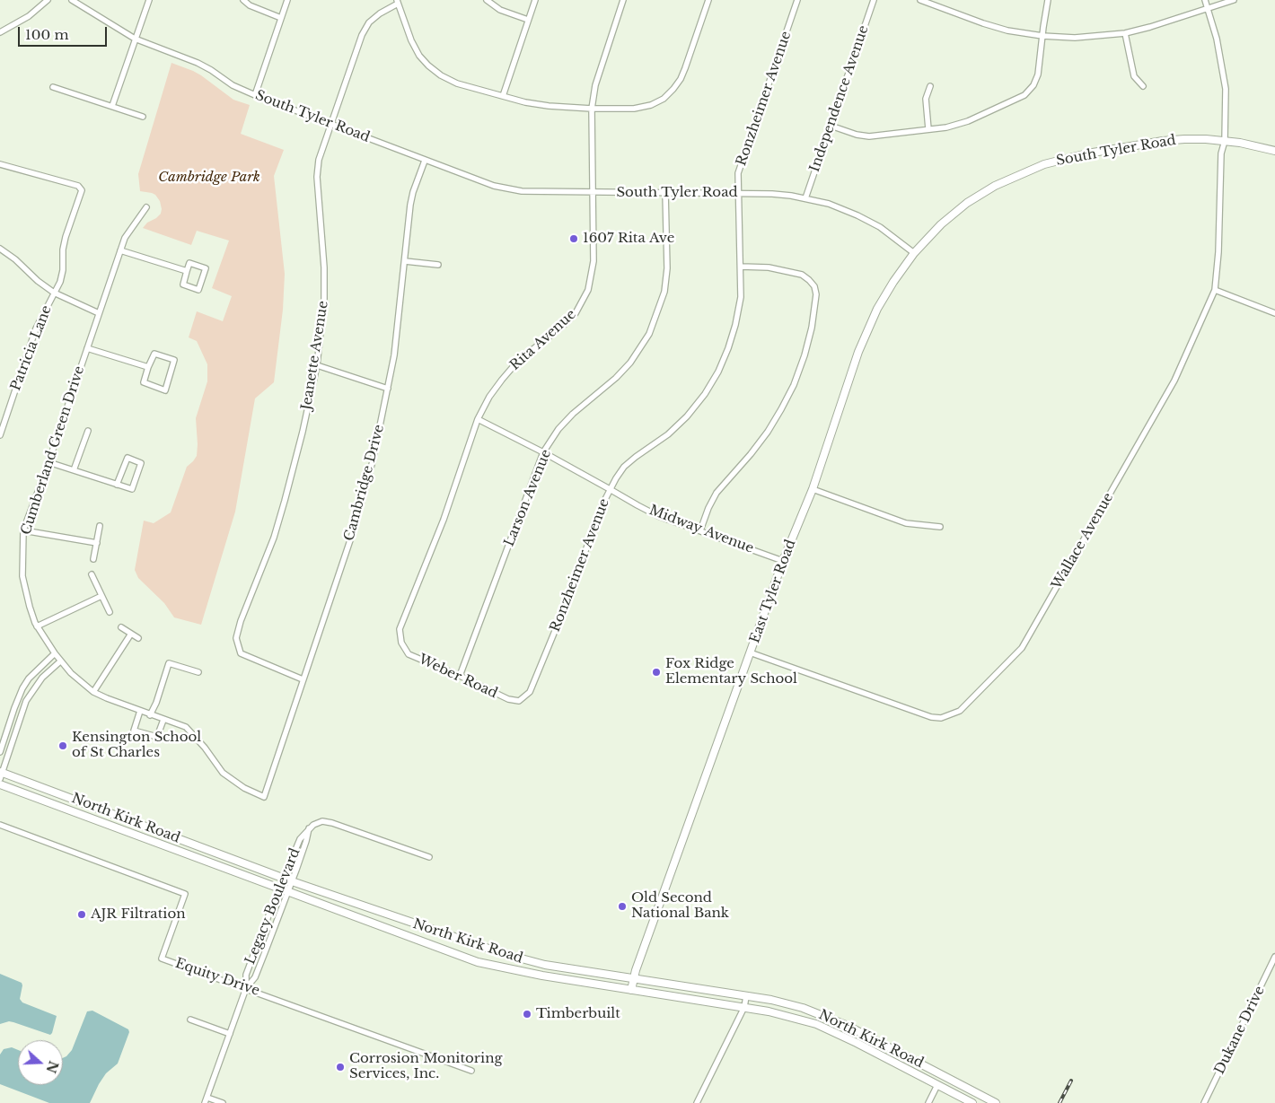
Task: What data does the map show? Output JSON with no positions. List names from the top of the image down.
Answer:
{
  "streets": {
    "main road": ["South Tyler Road", "East Tyler Road", "North Kirk Road"],
    "street": [
      "Ronzheimer Avenue",
      "Independence Avenue",
      "Rita Avenue",
      "Patricia Lane",
      "Jeanette Avenue",
      "Cumberland Green Drive",
      "Cambridge Drive",
      "Larson Avenue",
      "Midway Avenue",
      "Wallace Avenue",
      "Weber Road",
      "Legacy Boulevard",
      "Equity Drive",
      "Dukane Drive"
    ]
  },
  "crossings": [
    ["Ronzheimer Avenue", "South Tyler Road"],
    ["Ronzheimer Avenue", "Midway Avenue"],
    ["Ronzheimer Avenue", "Weber Road"],
    ["Independence Avenue", "South Tyler Road"],
    ["South Tyler Road", "Rita Avenue"],
    ["South Tyler Road", "Jeanette Avenue"],
    ["South Tyler Road", "Cambridge Drive"],
    ["South Tyler Road", "Larson Avenue"],
    ["South Tyler Road", "Wallace Avenue"],
    ["South Tyler Road", "East Tyler Road"],
    ["Rita Avenue", "Midway Avenue"],
    ["Rita Avenue", "Weber Road"],
    ["Jeanette Avenue", "Cambridge Drive"],
    ["Cumberland Green Drive", "Cambridge Drive"],
    ["Larson Avenue", "Midway Avenue"],
    ["Larson Avenue", "Weber Road"],
    ["Midway Avenue", "East Tyler Road"],
    ["Wallace Avenue", "East Tyler Road"],
    ["East Tyler Road", "North Kirk Road"],
    ["North Kirk Road", "Legacy Boulevard"],
    ["Legacy Boulevard", "Equity Drive"]
  ],
  "parks": ["Cambridge Park"],
  "places": [
    "1607 Rita Ave",
    "Fox Ridge Elementary School",
    "Kensington School of St Charles",
    "Old Second National Bank",
    "AJR Filtration",
    "Timberbuilt",
    "Corrosion Monitoring Services, Inc."
  ],
  "scale_bar": "100 m",
  "north": "right"
}
